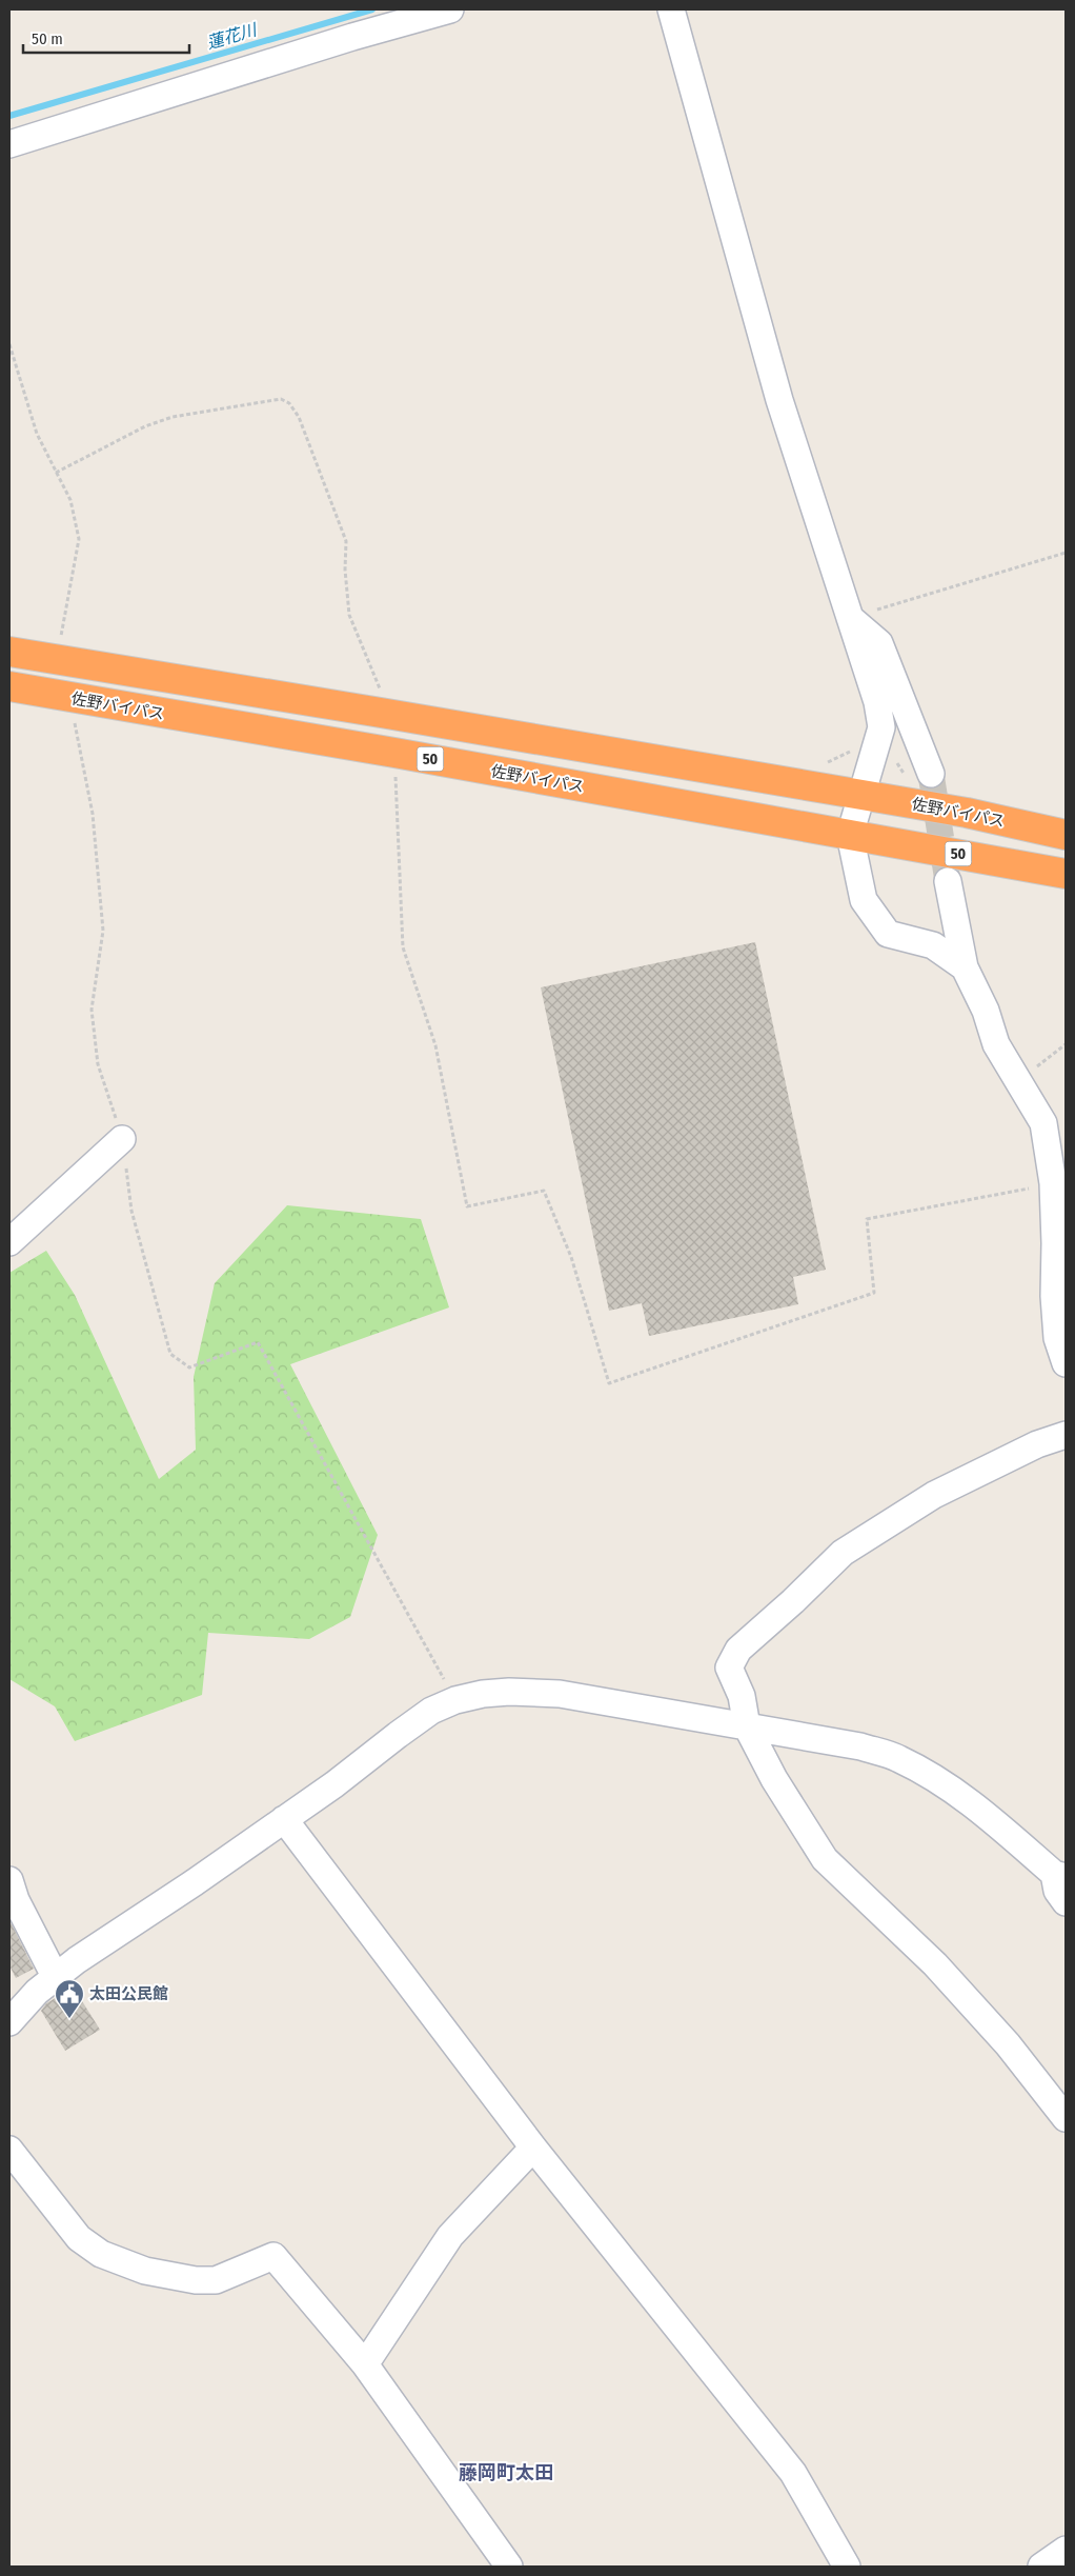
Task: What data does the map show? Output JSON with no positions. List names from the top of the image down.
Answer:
{
  "streets": {
    "highway": ["佐野バイパス", "50"]
  },
  "districts": ["藤岡町太田"],
  "water": ["蓮花川"],
  "places": {
    "public building": ["太田公民館"]
  },
  "scale_bar": "50 m"
}
